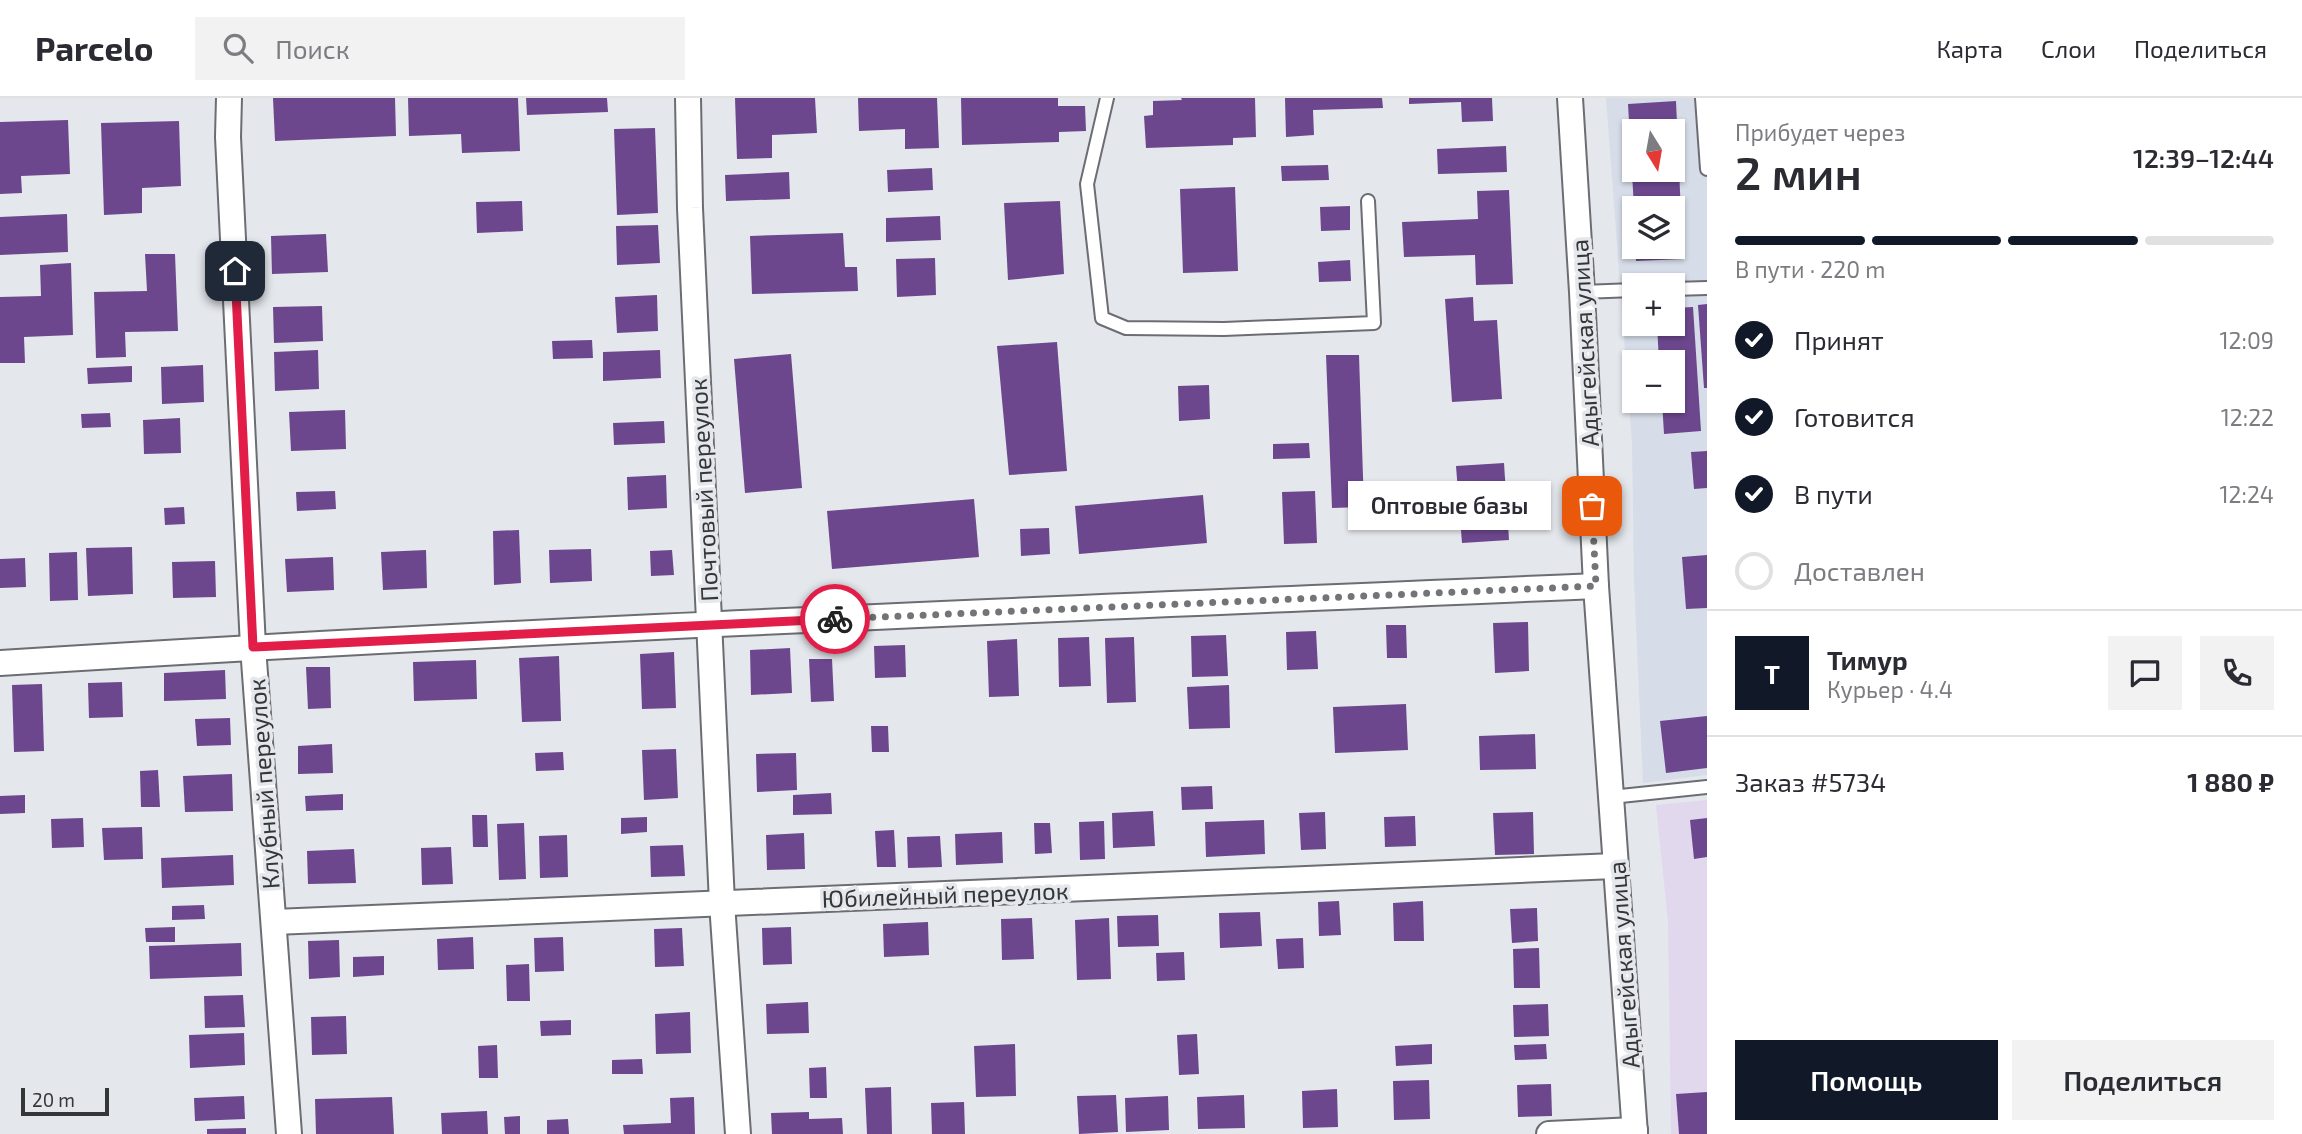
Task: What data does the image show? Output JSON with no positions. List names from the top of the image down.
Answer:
{
  "streets": {
    "street": [
      "Адыгейская улица",
      "Почтовый переулок",
      "Клубный переулок",
      "Юбилейный переулок"
    ]
  },
  "crossings": [
    ["Адыгейская улица", "Юбилейный переулок"],
    ["Почтовый переулок", "Юбилейный переулок"],
    ["Клубный переулок", "Юбилейный переулок"]
  ],
  "places": ["Оптовые базы"],
  "scale_bar": "20 m",
  "north": "bottom",
  "page": {
    "header": "Parcelo",
    "search": "Поиск",
    "nav": ["Карта", "Слои", "Поделиться"],
    "heading": ["2 мин", "Прибудет через", "12:39–12:44"],
    "panel": [
      "Тимур",
      "Курьер · 4.4",
      "Заказ #5734",
      "1 880 ₽"
    ],
    "map_buttons": ["+", "−"],
    "bar": "В пути · 220 m",
    "list": [
      ["Принят", "12:09"],
      ["Готовится", "12:22"],
      ["В пути", "12:24"],
      "Доставлен"
    ],
    "bubble": "Оптовые базы",
    "round": "Т",
    "buttons": ["Помощь", "Поделиться"],
    "scale": "20 m"
  }
}
